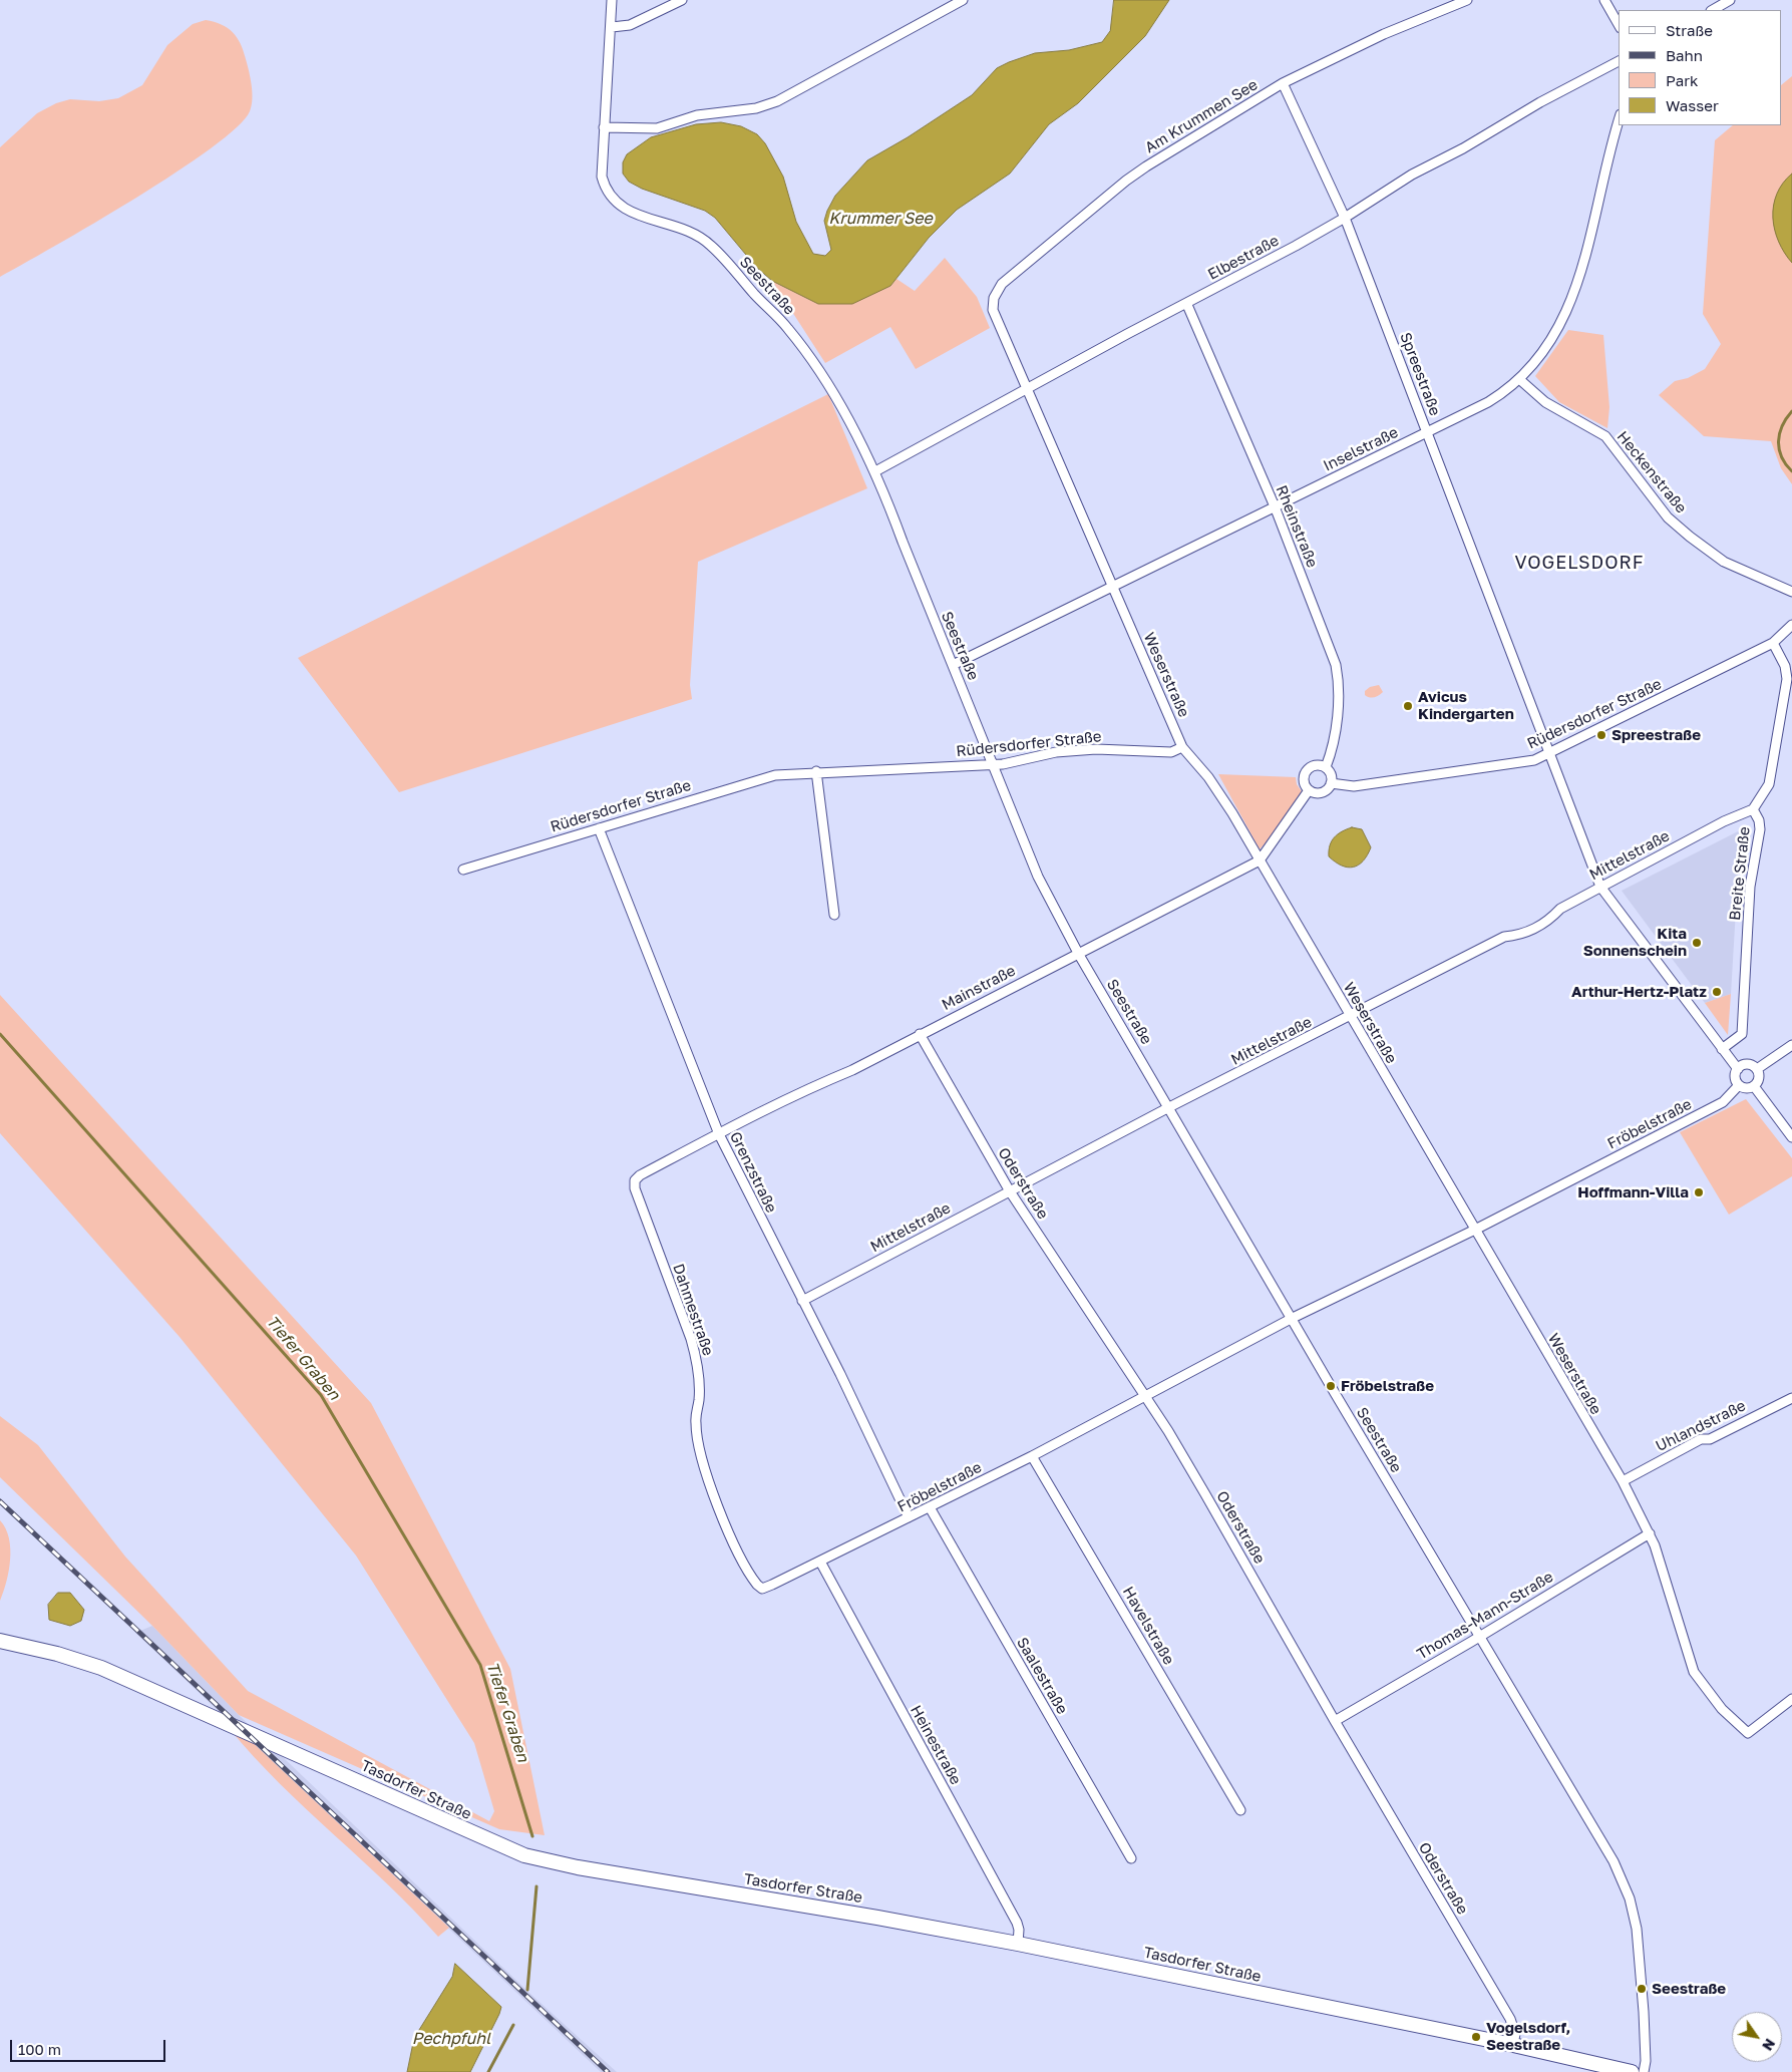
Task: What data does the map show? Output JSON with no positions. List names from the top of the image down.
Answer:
{
  "streets": {
    "main road": ["Tasdorfer Straße"],
    "street": [
      "Am Krummen See",
      "Elbestraße",
      "Seestraße",
      "Spreestraße",
      "Inselstraße",
      "Heckenstraße",
      "Rheinstraße",
      "Weserstraße",
      "Rüdersdorfer Straße",
      "Mittelstraße",
      "Breite Straße",
      "Mainstraße",
      "Fröbelstraße",
      "Grenzstraße",
      "Oderstraße",
      "Dahmestraße",
      "Uhlandstraße",
      "Thomas-Mann-Straße",
      "Havelstraße",
      "Saalestraße",
      "Heinestraße"
    ]
  },
  "crossings": [
    ["Am Krummen See", "Spreestraße"],
    ["Am Krummen See", "Weserstraße"],
    ["Elbestraße", "Seestraße"],
    ["Elbestraße", "Spreestraße"],
    ["Elbestraße", "Rheinstraße"],
    ["Elbestraße", "Weserstraße"],
    ["Seestraße", "Inselstraße"],
    ["Seestraße", "Rüdersdorfer Straße"],
    ["Seestraße", "Mittelstraße"],
    ["Seestraße", "Mainstraße"],
    ["Seestraße", "Fröbelstraße"],
    ["Seestraße", "Thomas-Mann-Straße"],
    ["Spreestraße", "Inselstraße"],
    ["Spreestraße", "Rüdersdorfer Straße"],
    ["Spreestraße", "Mittelstraße"],
    ["Spreestraße", "Breite Straße"],
    ["Spreestraße", "Fröbelstraße"],
    ["Inselstraße", "Heckenstraße"],
    ["Inselstraße", "Rheinstraße"],
    ["Inselstraße", "Weserstraße"],
    ["Rheinstraße", "Rüdersdorfer Straße"],
    ["Rheinstraße", "Mainstraße"],
    ["Weserstraße", "Rüdersdorfer Straße"],
    ["Weserstraße", "Mittelstraße"],
    ["Weserstraße", "Mainstraße"],
    ["Weserstraße", "Fröbelstraße"],
    ["Weserstraße", "Uhlandstraße"],
    ["Weserstraße", "Thomas-Mann-Straße"],
    ["Rüdersdorfer Straße", "Breite Straße"],
    ["Rüdersdorfer Straße", "Mainstraße"],
    ["Rüdersdorfer Straße", "Grenzstraße"],
    ["Mittelstraße", "Breite Straße"],
    ["Mittelstraße", "Grenzstraße"],
    ["Mittelstraße", "Oderstraße"],
    ["Mainstraße", "Grenzstraße"],
    ["Mainstraße", "Oderstraße"],
    ["Mainstraße", "Dahmestraße"],
    ["Fröbelstraße", "Grenzstraße"],
    ["Fröbelstraße", "Oderstraße"],
    ["Fröbelstraße", "Dahmestraße"],
    ["Fröbelstraße", "Havelstraße"],
    ["Fröbelstraße", "Saalestraße"],
    ["Fröbelstraße", "Heinestraße"],
    ["Oderstraße", "Thomas-Mann-Straße"],
    ["Oderstraße", "Tasdorfer Straße"],
    ["Heinestraße", "Tasdorfer Straße"]
  ],
  "districts": ["VOGELSDORF"],
  "water": ["Krummer See", "Tiefer Graben", "Pechpfuhl"],
  "places": [
    "Avicus Kindergarten",
    "Spreestraße",
    "Kita Sonnenschein",
    "Arthur-Hertz-Platz",
    "Hoffmann-Villa",
    "Fröbelstraße",
    "Seestraße",
    "Vogelsdorf, Seestraße"
  ],
  "legend": [
    "Straße",
    "Bahn",
    "Park",
    "Wasser"
  ],
  "scale_bar": "100 m",
  "north": "bottom right"
}
